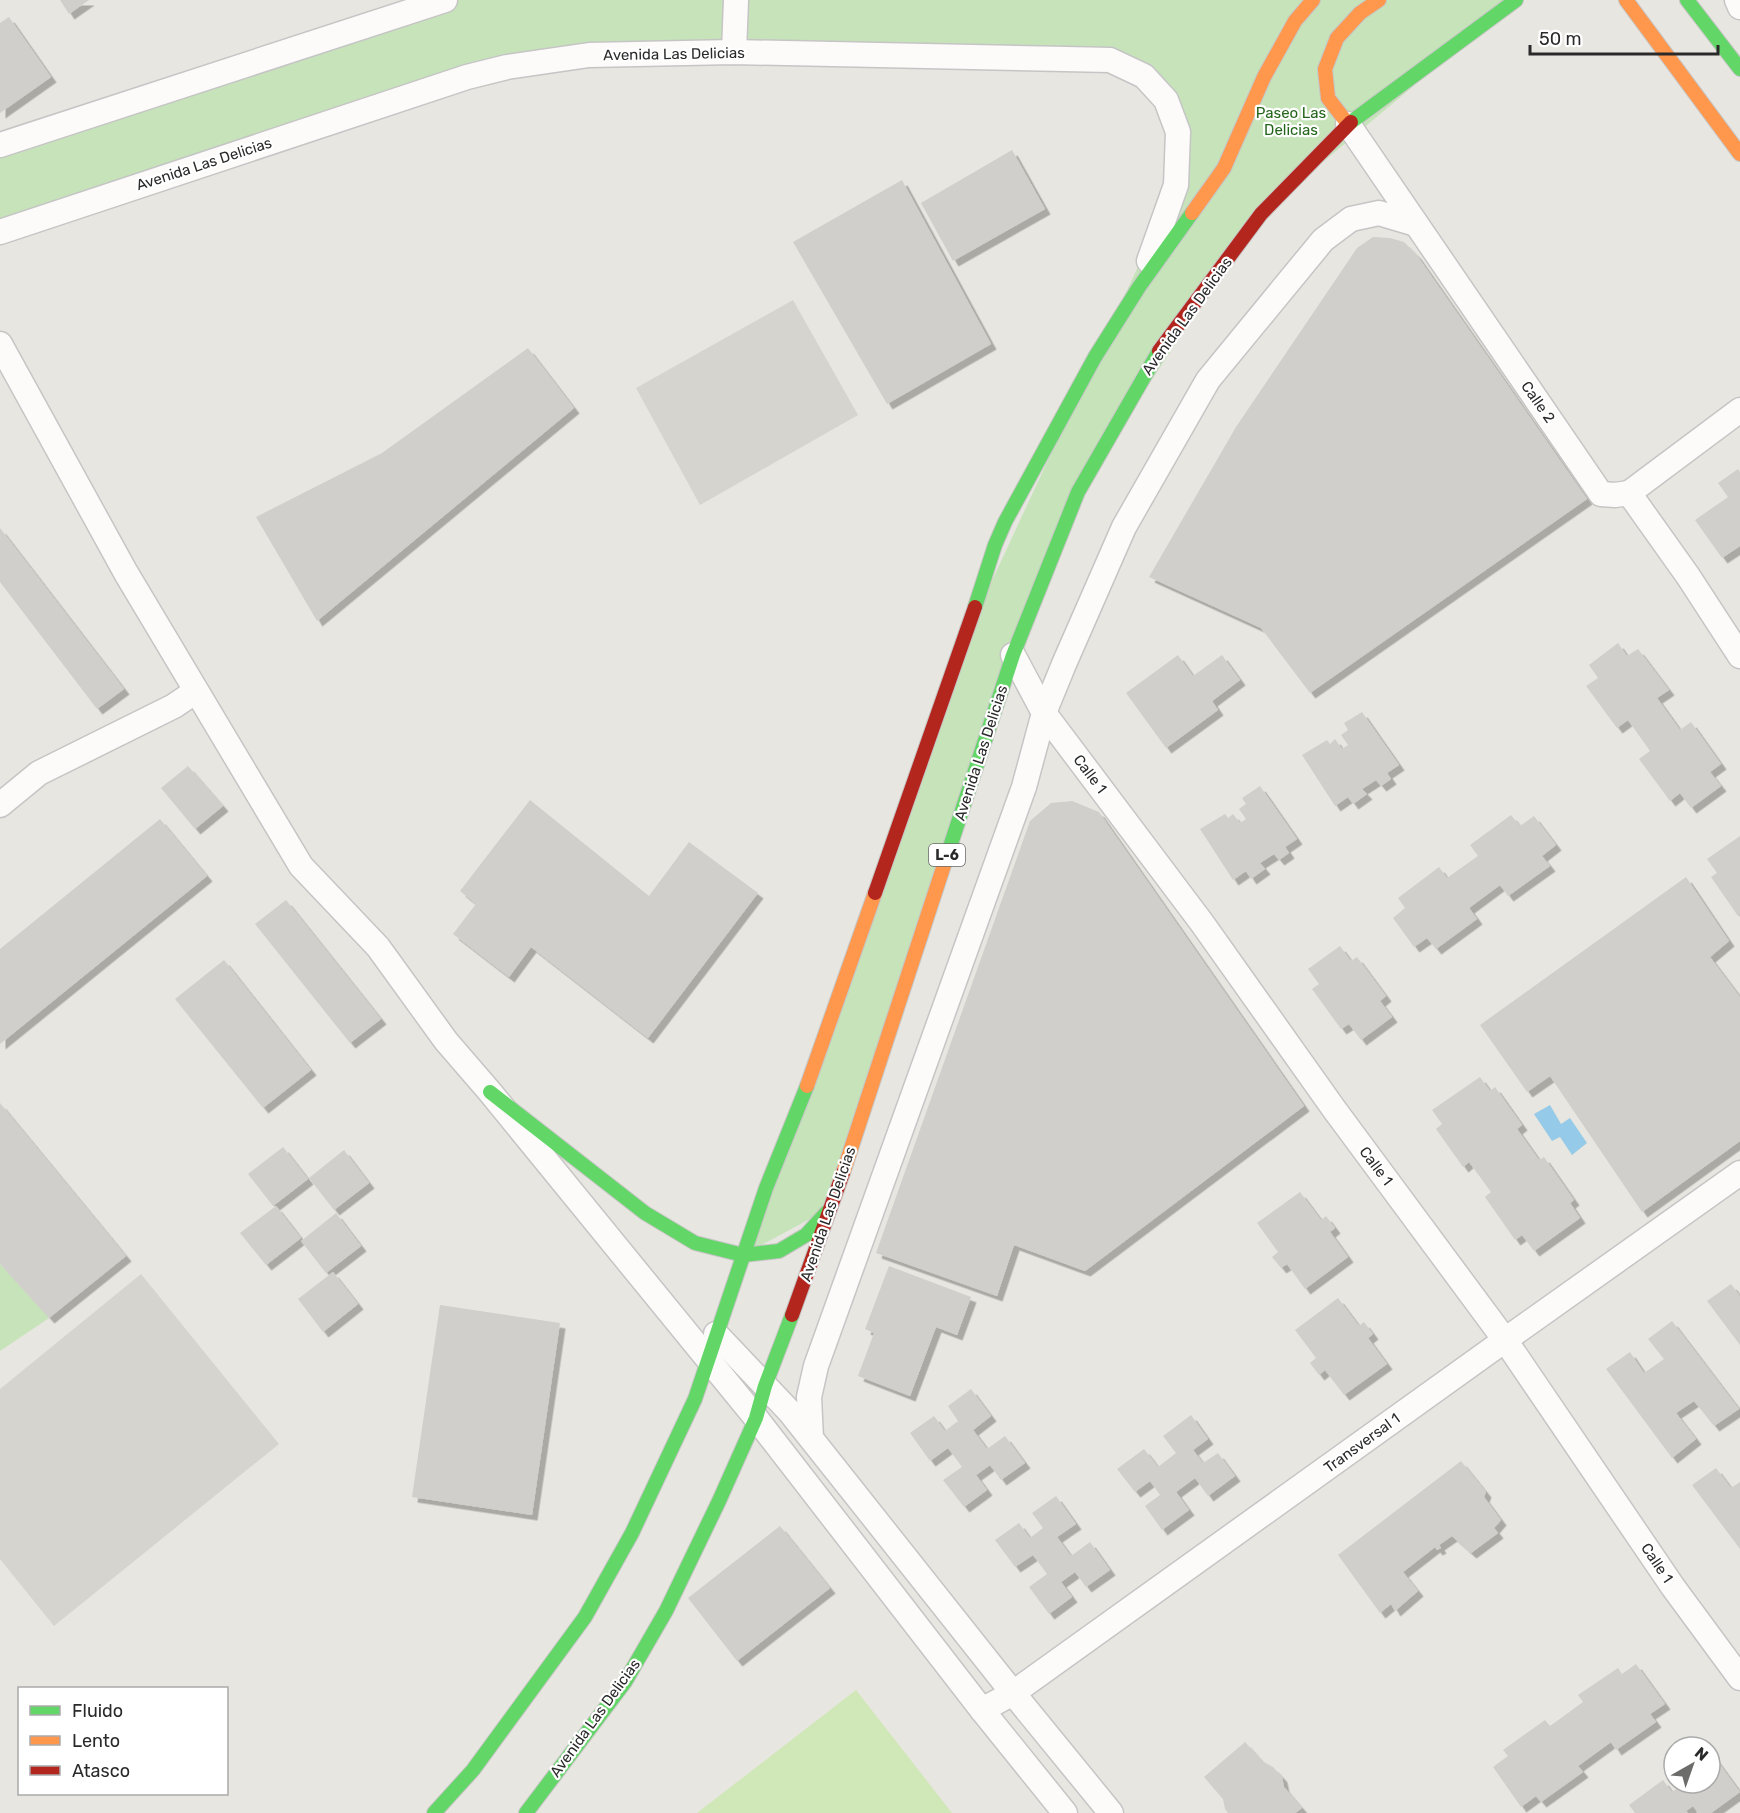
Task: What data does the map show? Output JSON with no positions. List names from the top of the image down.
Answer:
{
  "streets": {
    "main road": ["Avenida Las Delicias", "L-6"],
    "street": ["Calle 2", "Calle 1", "Transversal 1"]
  },
  "crossings": [
    ["Avenida Las Delicias", "Calle 2"],
    ["Avenida Las Delicias", "Calle 1"],
    ["Avenida Las Delicias", "L-6"],
    ["Calle 1", "Transversal 1"]
  ],
  "parks": ["Paseo Las Delicias"],
  "legend": ["Fluido", "Lento", "Atasco"],
  "scale_bar": "50 m",
  "north": "top right"
}
